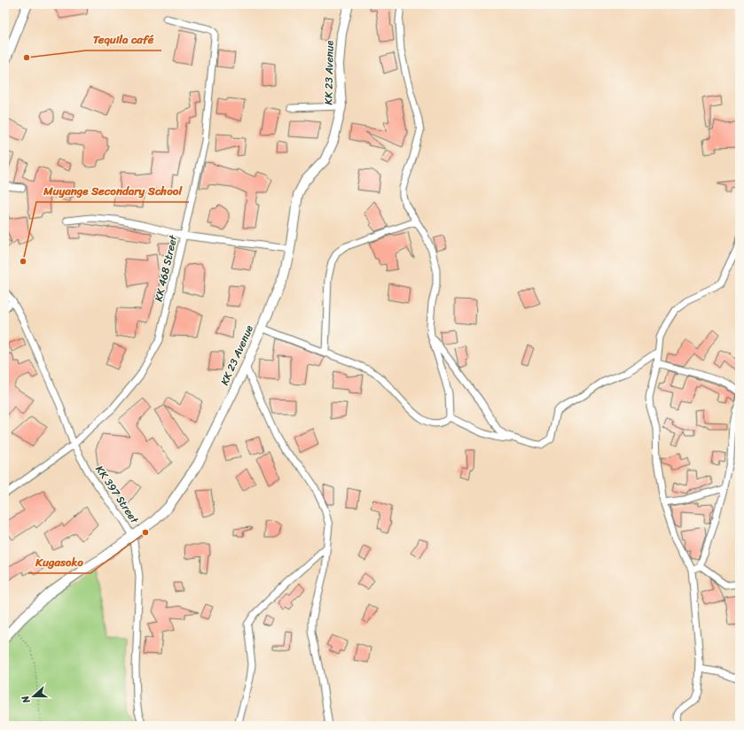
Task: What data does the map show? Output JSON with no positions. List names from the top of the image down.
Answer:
{
  "streets": {
    "main road": ["KK 23 Avenue"],
    "street": ["KK 468 Street", "KK 397 Street"]
  },
  "crossings": [
    ["KK 23 Avenue", "KK 397 Street"],
    ["KK 468 Street", "KK 397 Street"]
  ],
  "places": ["Tequila café", "Muyange Secondary School", "Kugasoko"],
  "north": "left"
}
